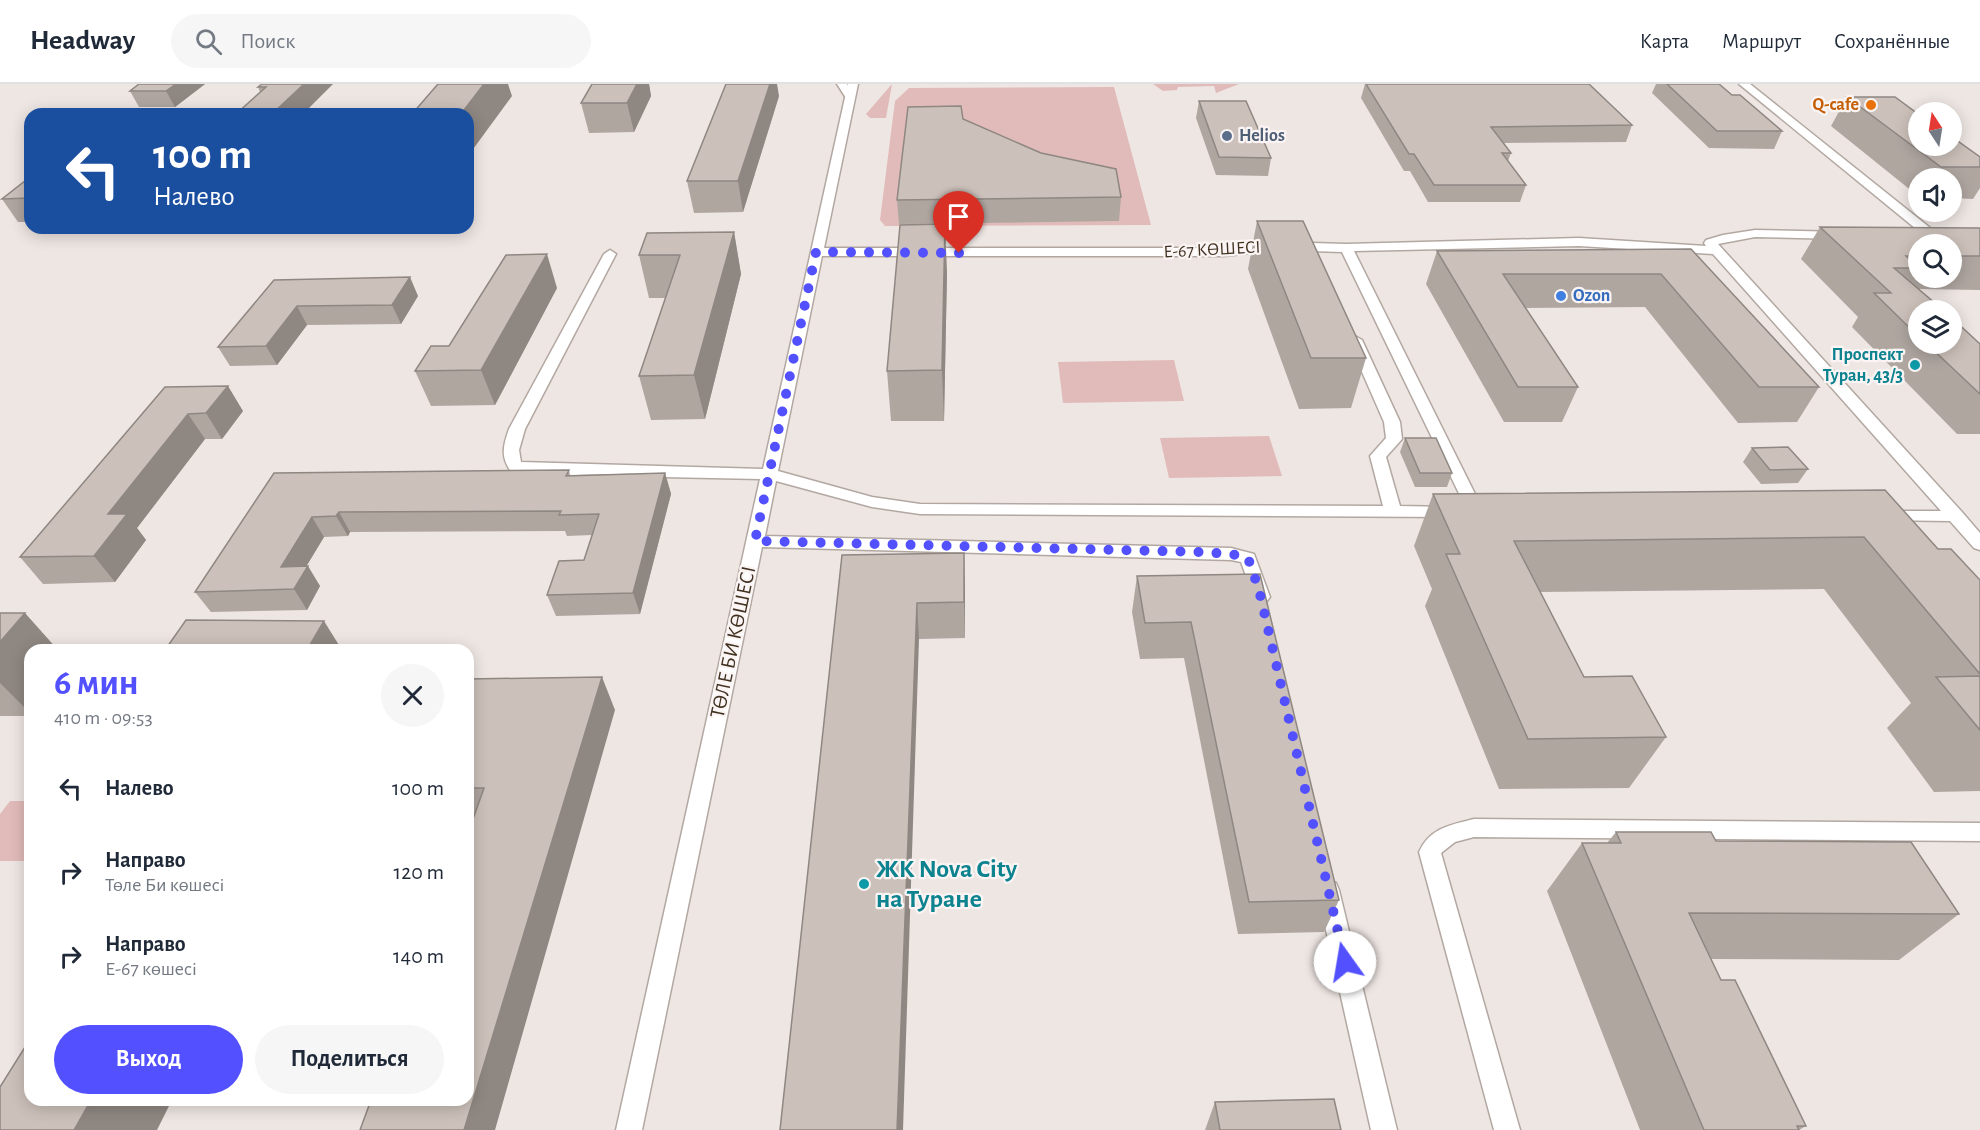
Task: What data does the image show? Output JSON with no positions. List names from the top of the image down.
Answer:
{
  "streets": {
    "street": ["Е-67 КӨШЕСІ", "ТӨЛЕ БИ КӨШЕСІ"]
  },
  "crossings": [
    ["Е-67 КӨШЕСІ", "ТӨЛЕ БИ КӨШЕСІ"]
  ],
  "places": [
    "Q-cafe",
    "Helios",
    "Ozon",
    "Проспект Туран, 43/3",
    "ЖК Nova City на Туране"
  ],
  "north": "top",
  "page": {
    "header": "Headway",
    "search": "Поиск",
    "nav": ["Карта", "Маршрут", "Сохранённые"],
    "turn": ["100 m", "Налево"],
    "heading": ["6 мин", "410 m · 09:53"],
    "list": [
      {
        "name": "Налево",
        "value": "100 m"
      },
      {
        "name": "Направо",
        "note": "Төле Би көшесі",
        "value": "120 m"
      },
      {
        "name": "Направо",
        "note": "Е-67 көшесі",
        "value": "140 m"
      }
    ],
    "buttons": ["Выход", "Поделиться"]
  }
}
